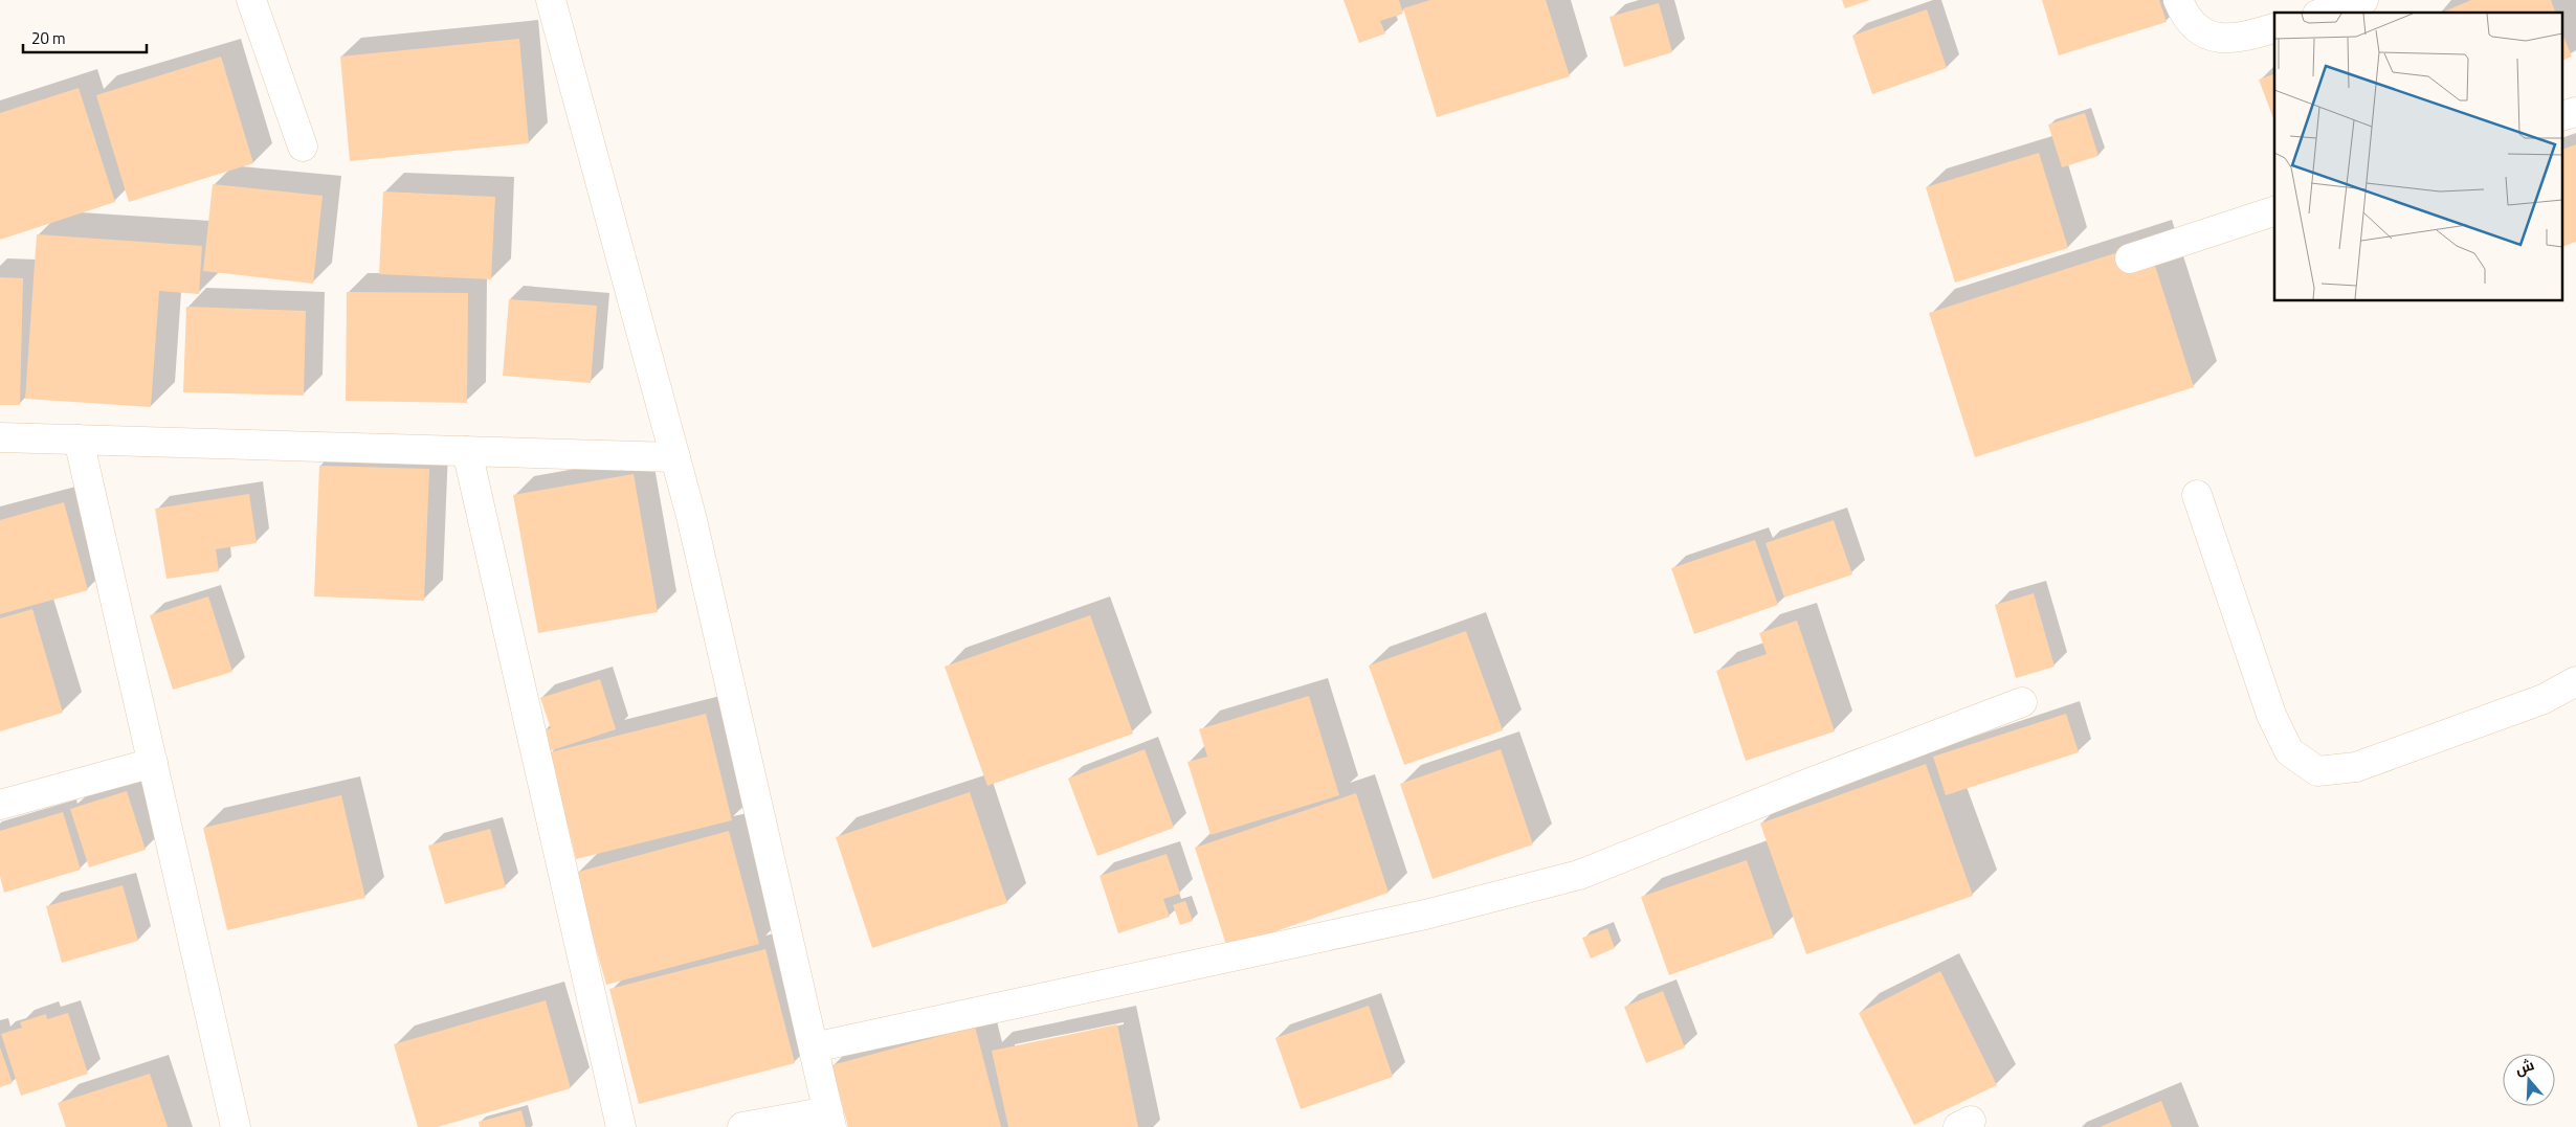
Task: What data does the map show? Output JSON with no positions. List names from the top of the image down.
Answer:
{
  "scale_bar": "20 m",
  "north": "top"
}
